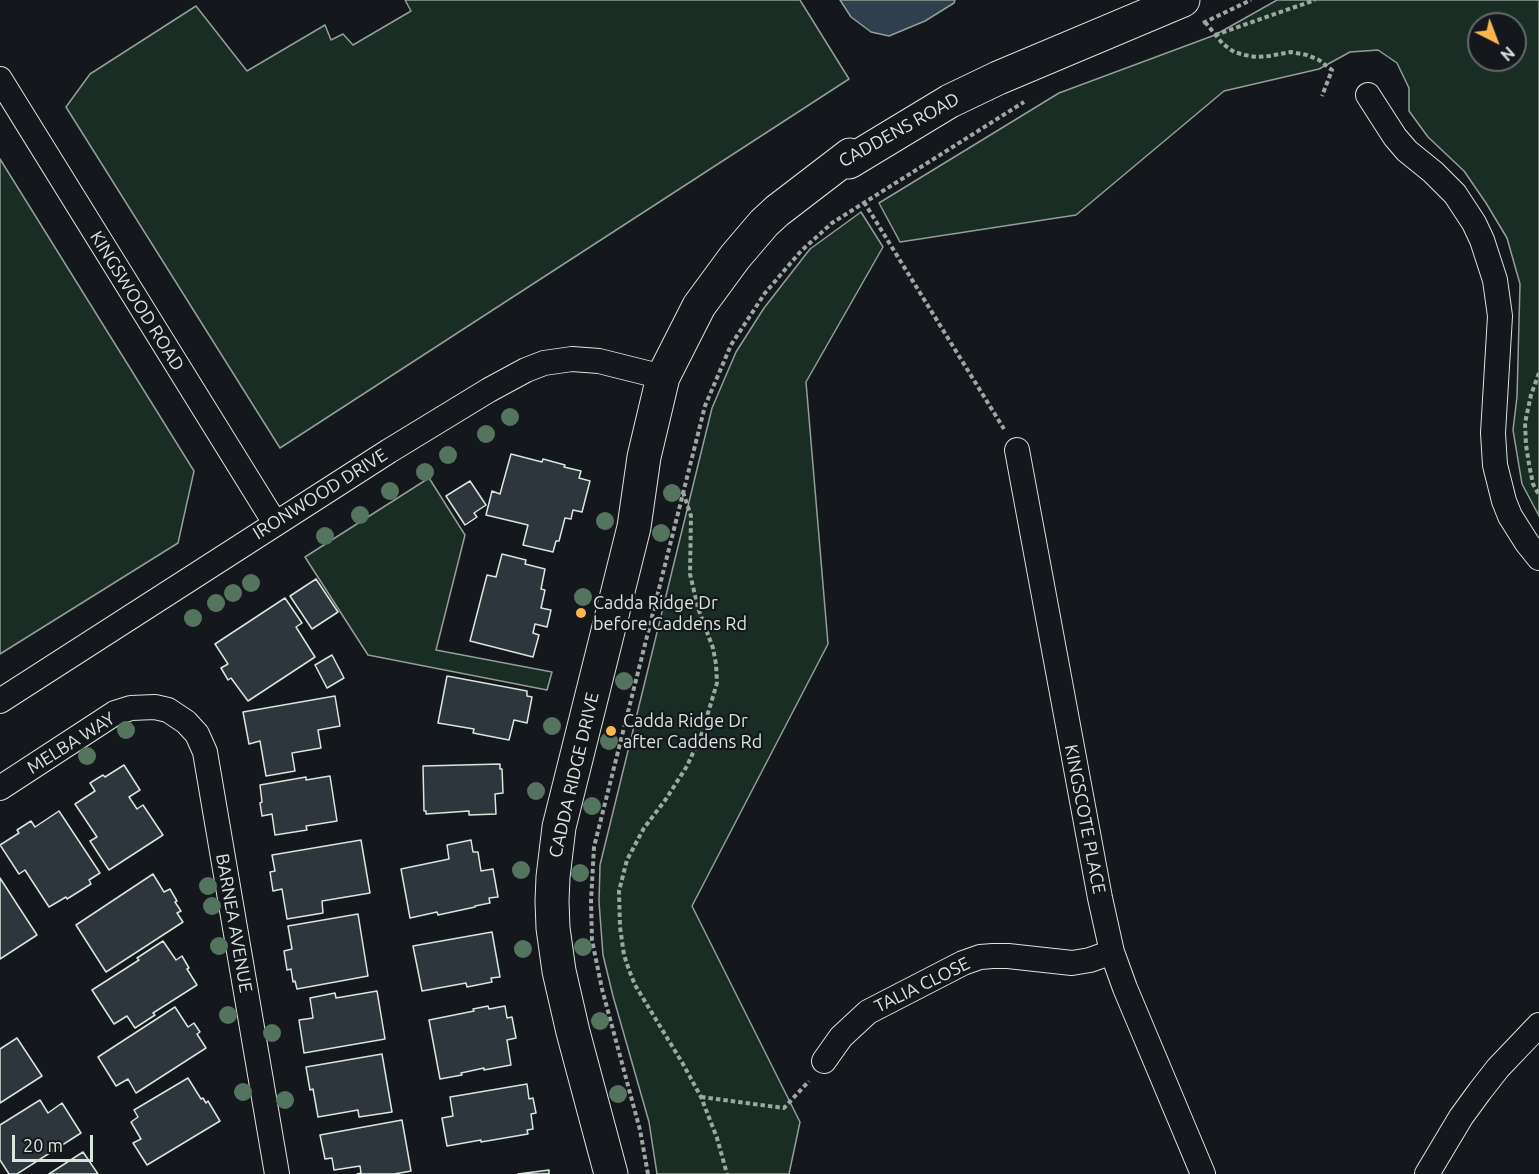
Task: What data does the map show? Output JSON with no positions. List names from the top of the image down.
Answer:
{
  "streets": {
    "street": [
      "CADDENS ROAD",
      "KINGSWOOD ROAD",
      "IRONWOOD DRIVE",
      "MELBA WAY",
      "CADDA RIDGE DRIVE",
      "KINGSCOTE PLACE",
      "BARNEA AVENUE",
      "TALIA CLOSE"
    ]
  },
  "crossings": [
    ["CADDENS ROAD", "IRONWOOD DRIVE"],
    ["CADDENS ROAD", "CADDA RIDGE DRIVE"],
    ["KINGSWOOD ROAD", "IRONWOOD DRIVE"],
    ["IRONWOOD DRIVE", "CADDA RIDGE DRIVE"],
    ["MELBA WAY", "BARNEA AVENUE"],
    ["KINGSCOTE PLACE", "TALIA CLOSE"]
  ],
  "places": ["Cadda Ridge Dr before Caddens Rd", "Cadda Ridge Dr after Caddens Rd"],
  "scale_bar": "20 m",
  "north": "bottom right"
}
